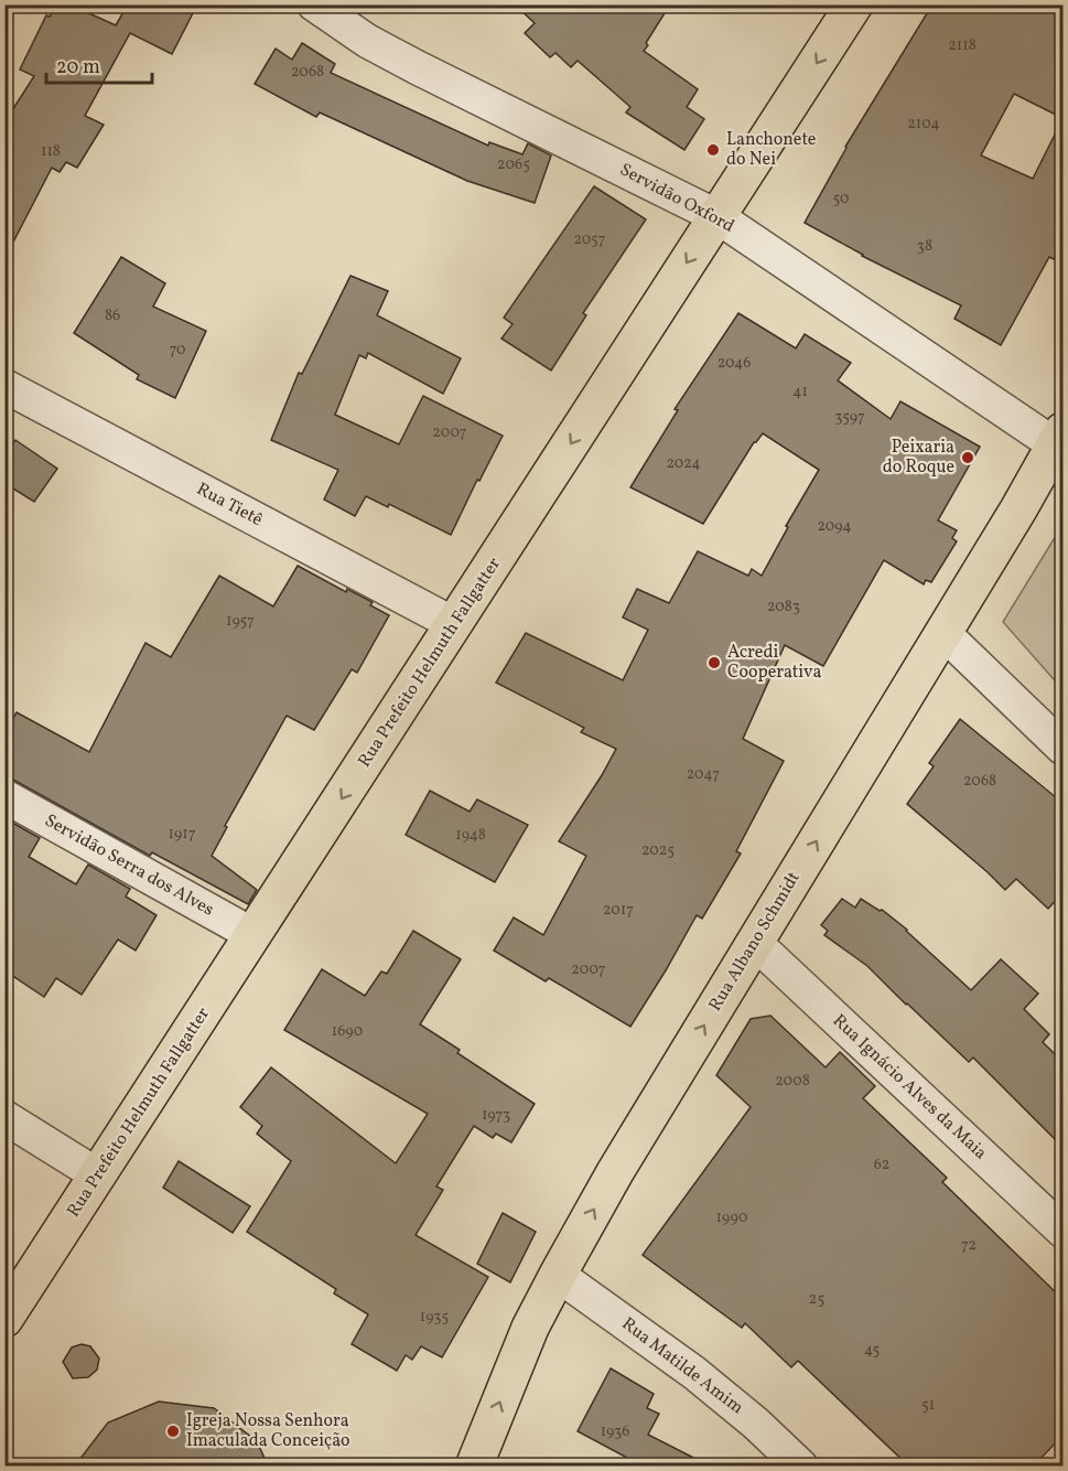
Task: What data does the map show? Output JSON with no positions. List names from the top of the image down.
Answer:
{
  "streets": {
    "main road": ["Rua Prefeito Helmuth Fallgatter", "Rua Albano Schmidt"],
    "street": [
      "Servidão Oxford",
      "Rua Tietê",
      "Servidão Serra dos Alves",
      "Rua Ignácio Alves da Maia",
      "Rua Matilde Amim"
    ]
  },
  "crossings": [
    ["Servidão Oxford", "Rua Prefeito Helmuth Fallgatter"],
    ["Servidão Oxford", "Rua Albano Schmidt"],
    ["Rua Tietê", "Rua Prefeito Helmuth Fallgatter"],
    ["Rua Prefeito Helmuth Fallgatter", "Servidão Serra dos Alves"],
    ["Rua Albano Schmidt", "Rua Ignácio Alves da Maia"],
    ["Rua Albano Schmidt", "Rua Matilde Amim"]
  ],
  "one_way": ["Rua Prefeito Helmuth Fallgatter", "Rua Albano Schmidt"],
  "places": [
    "Lanchonete do Nei",
    "Peixaria do Roque",
    "Acredi Cooperativa",
    "Igreja Nossa Senhora Imaculada Conceição"
  ],
  "house_numbers": [
    "2118",
    "2068",
    "2104",
    "118",
    "2065",
    "50",
    "2057",
    "38",
    "86",
    "70",
    "2046",
    "41",
    "3597",
    "2007",
    "2024",
    "2094",
    "2083",
    "1957",
    "2047",
    "2068",
    "1917",
    "1948",
    "2025",
    "2017",
    "2007",
    "1690",
    "2008",
    "1973",
    "62",
    "1990",
    "72",
    "25",
    "1935",
    "45",
    "51",
    "1936"
  ],
  "scale_bar": "20 m"
}
